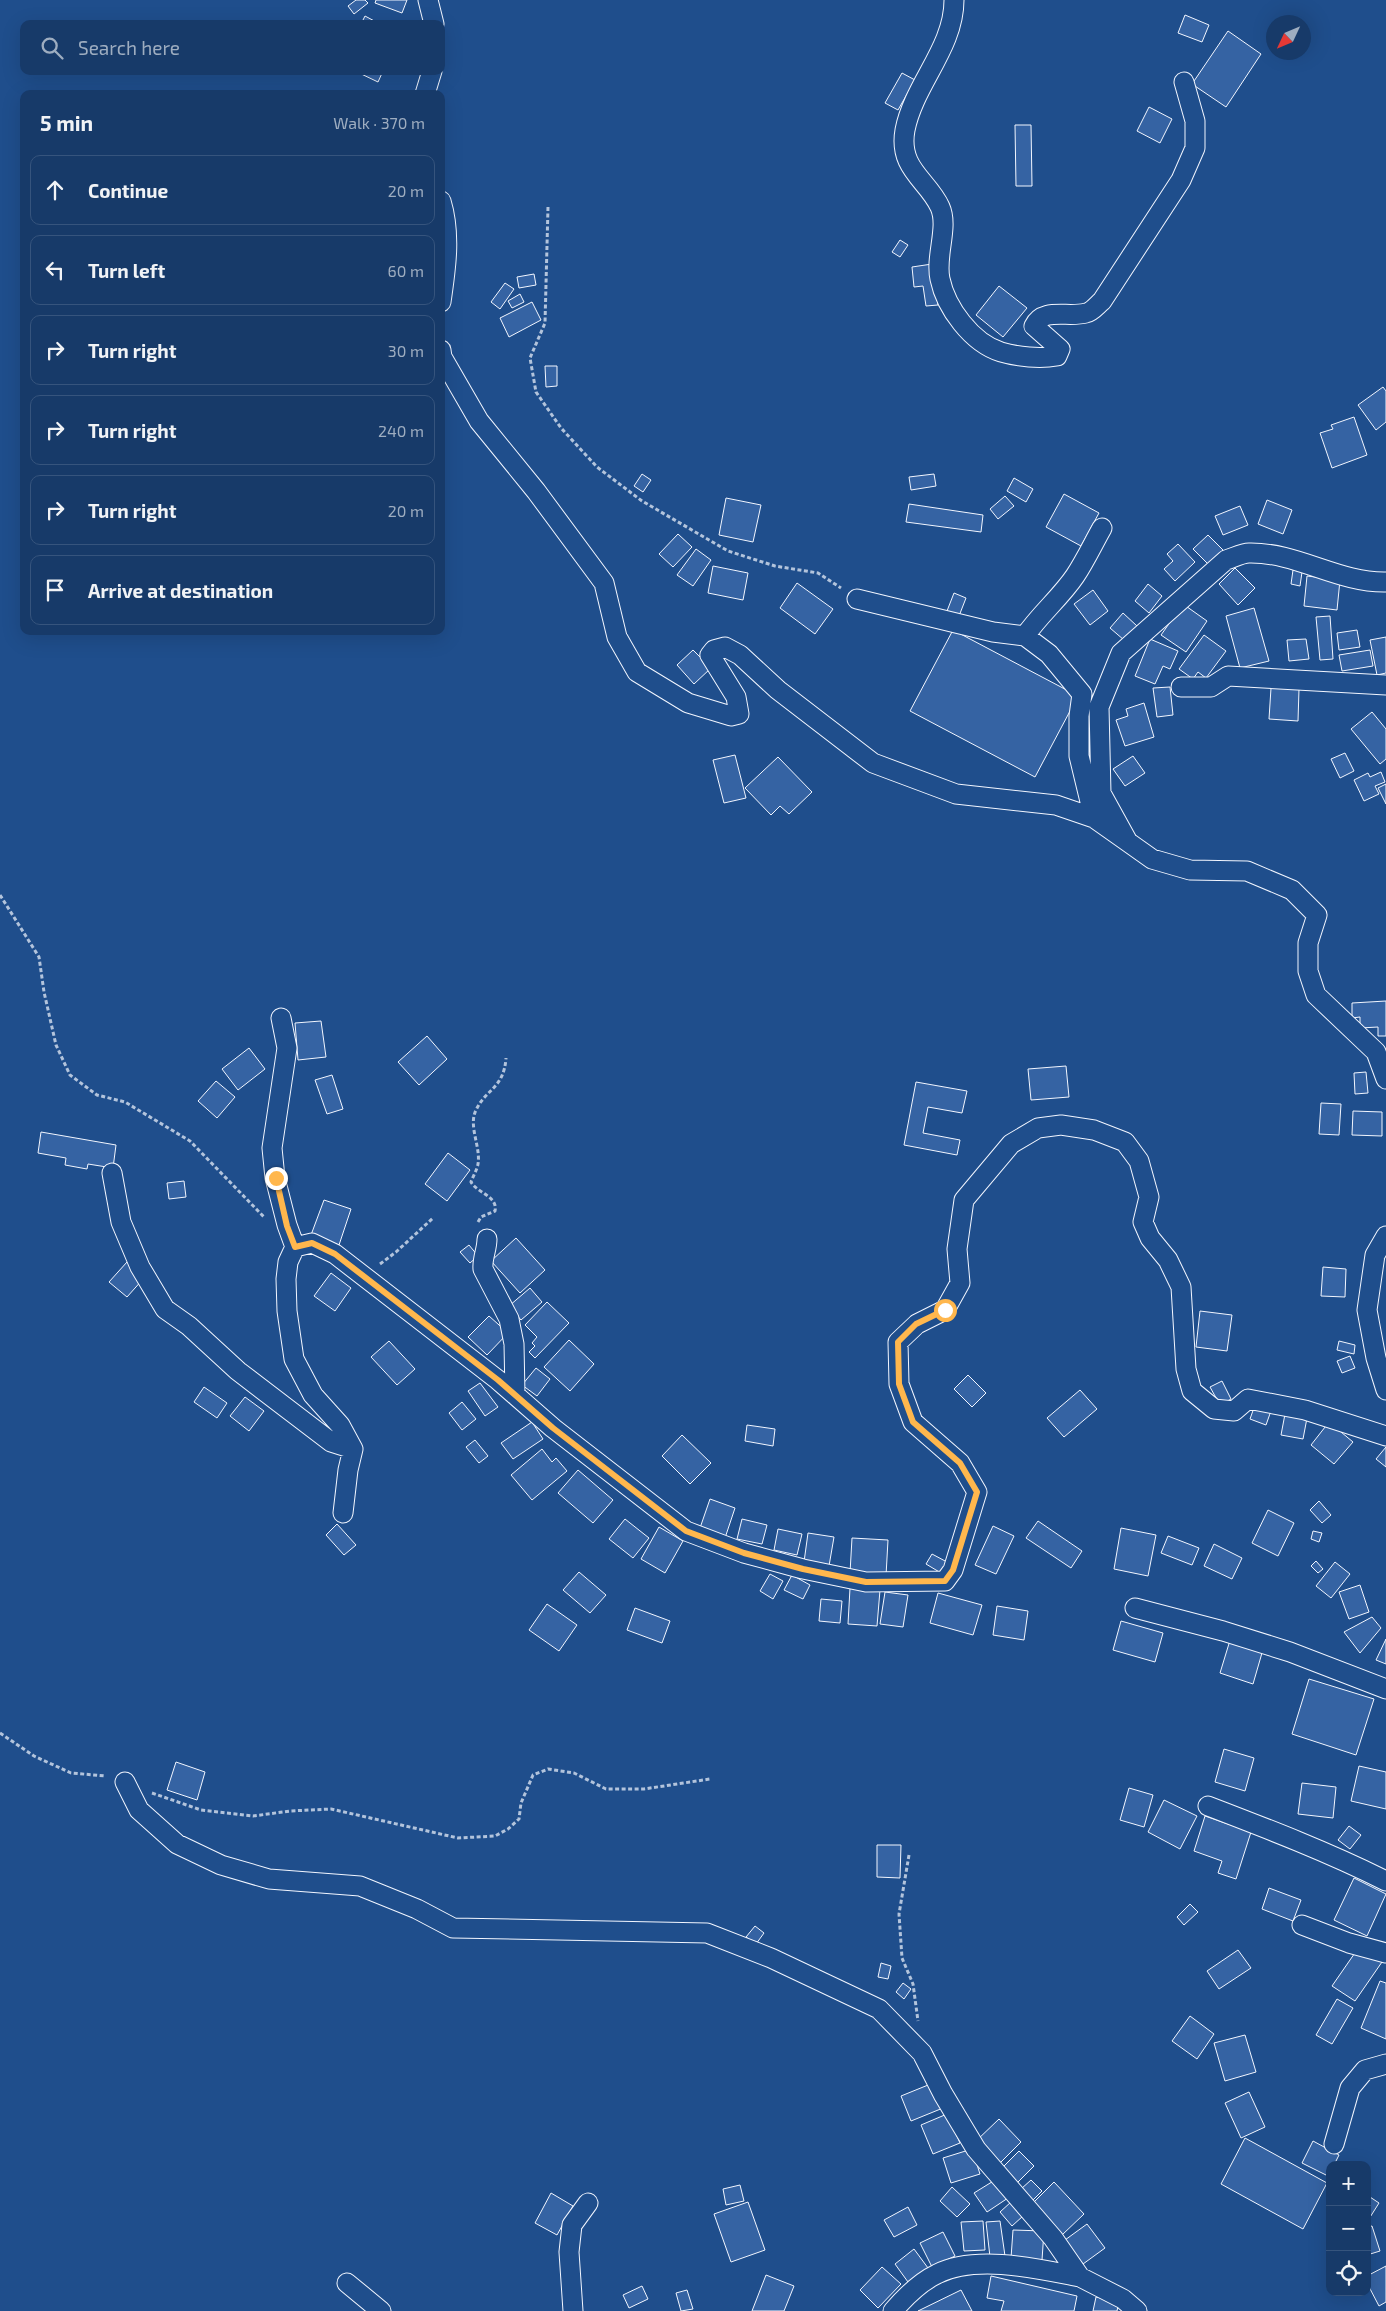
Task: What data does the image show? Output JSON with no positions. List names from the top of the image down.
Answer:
{
  "north": "bottom left",
  "page": {
    "search": "Search here",
    "heading": ["5 min", "Walk · 370 m"],
    "list": [
      ["Continue", "20 m"],
      ["Turn left", "60 m"],
      ["Turn right", "30 m"],
      ["Turn right", "240 m"],
      ["Turn right", "20 m"],
      "Arrive at destination"
    ],
    "map_buttons": ["+", "−"]
  }
}
